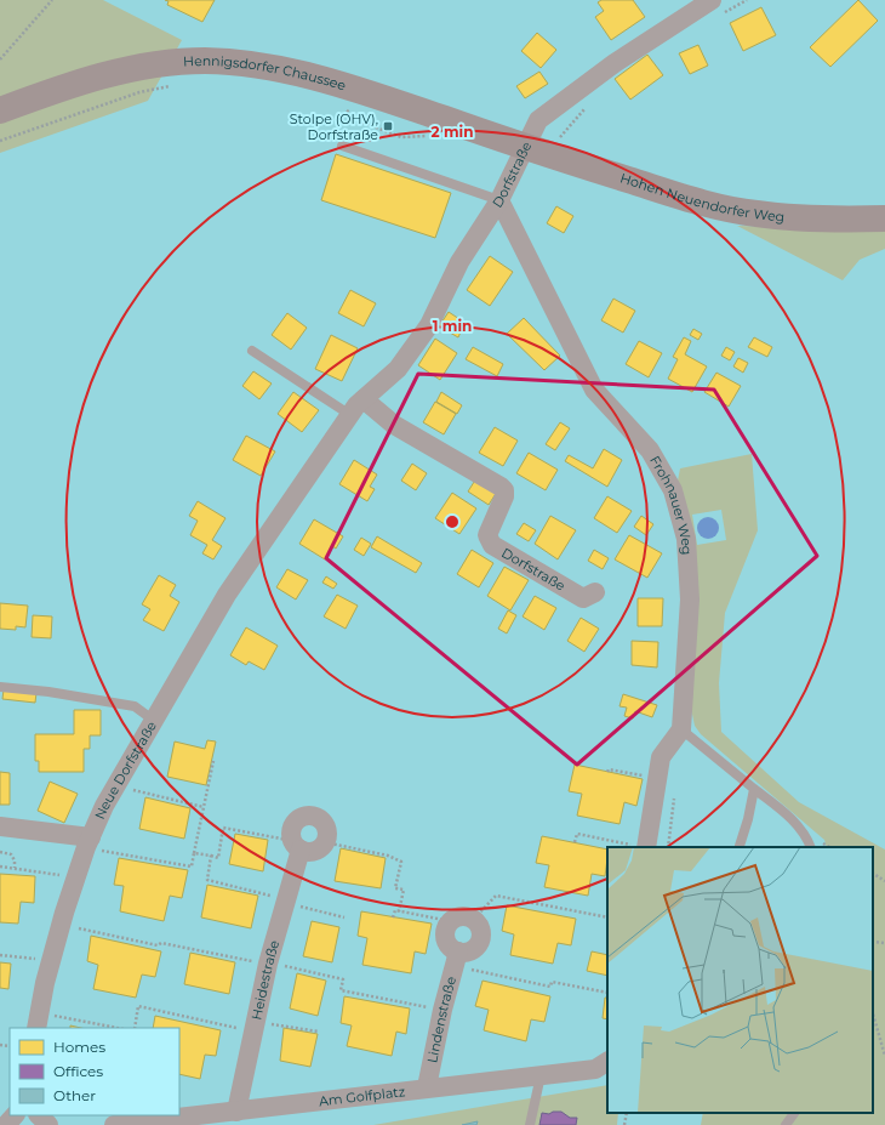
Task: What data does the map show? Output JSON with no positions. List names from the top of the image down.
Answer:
{
  "streets": {
    "main road": ["Hennigsdorfer Chaussee", "Hohen Neuendorfer Weg"],
    "street": [
      "Dorfstraße",
      "Frohnauer Weg",
      "Neue Dorfstraße",
      "Heidestraße",
      "Lindenstraße",
      "Am Golfplatz"
    ]
  },
  "crossings": [
    ["Hennigsdorfer Chaussee", "Dorfstraße"],
    ["Hennigsdorfer Chaussee", "Hohen Neuendorfer Weg"],
    ["Dorfstraße", "Hohen Neuendorfer Weg"],
    ["Dorfstraße", "Frohnauer Weg"],
    ["Dorfstraße", "Neue Dorfstraße"],
    ["Heidestraße", "Am Golfplatz"],
    ["Lindenstraße", "Am Golfplatz"]
  ],
  "places": {
    "transit": ["Stolpe (OHV), Dorfstraße"]
  },
  "legend": ["Homes", "Offices", "Other"],
  "rings": ["2 min", "1 min"]
}
